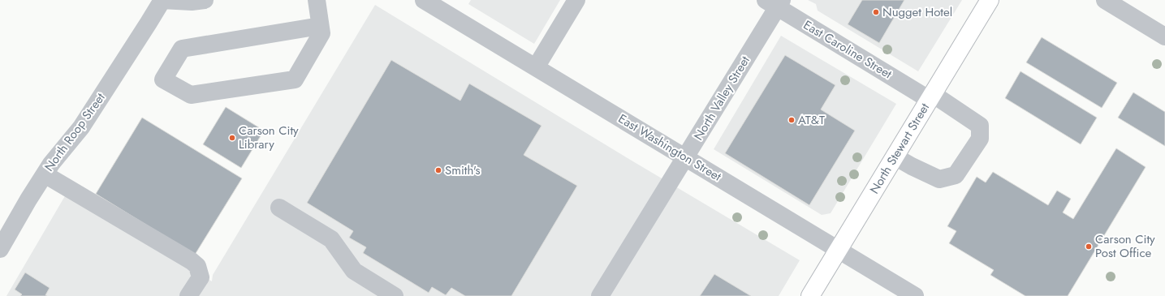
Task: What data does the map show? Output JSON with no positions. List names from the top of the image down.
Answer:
{
  "streets": {
    "main road": ["North Stewart Street"],
    "street": [
      "East Caroline Street",
      "North Valley Street",
      "North Roop Street",
      "East Washington Street"
    ]
  },
  "crossings": [
    ["East Caroline Street", "North Valley Street"],
    ["East Caroline Street", "North Stewart Street"],
    ["North Valley Street", "East Washington Street"],
    ["East Washington Street", "North Stewart Street"]
  ],
  "places": [
    "Nugget Hotel",
    "AT&T",
    "Carson City Library",
    "Smith's",
    "Carson City Post Office"
  ]
}
